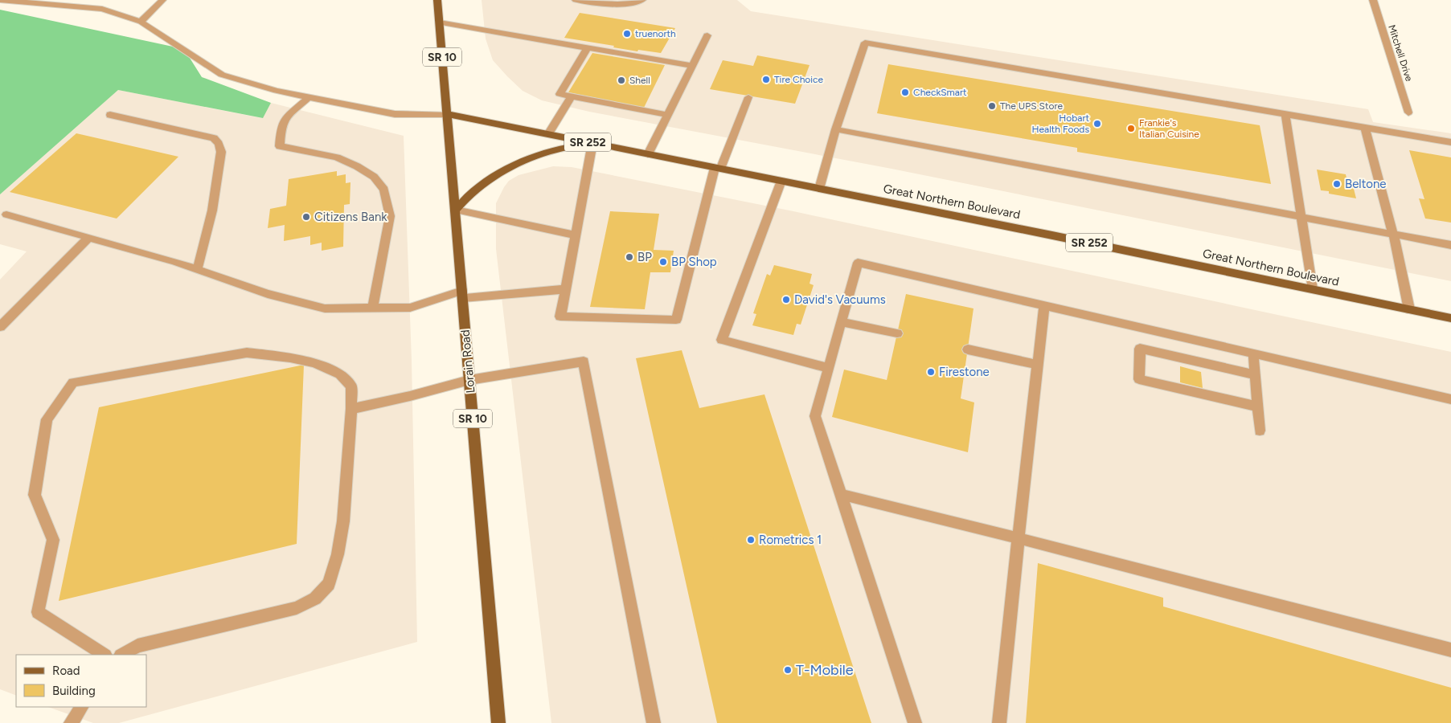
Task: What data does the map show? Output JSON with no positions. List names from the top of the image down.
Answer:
{
  "streets": {
    "main road": [
      "SR 10",
      "SR 252",
      "Great Northern Boulevard",
      "Lorain Road"
    ],
    "street": ["Mitchell Drive"]
  },
  "crossings": [
    ["Great Northern Boulevard", "Lorain Road"]
  ],
  "places": [
    "truenorth",
    "Tire Choice",
    "Shell",
    "CheckSmart",
    "The UPS Store",
    "Hobart Health Foods",
    "Frankie's Italian Cuisine",
    "Beltone",
    "Citizens Bank",
    "BP",
    "BP Shop",
    "David's Vacuums",
    "Firestone",
    "Rometrics 1",
    "T-Mobile"
  ],
  "legend": ["Road", "Building"]
}
